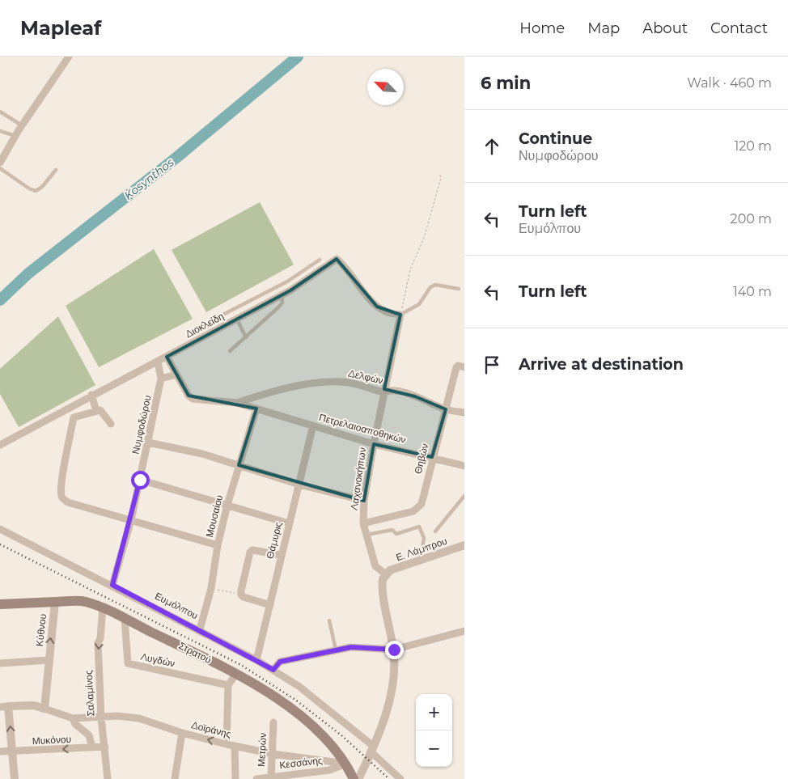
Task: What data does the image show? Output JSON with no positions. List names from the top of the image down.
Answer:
{
  "streets": {
    "main road": ["Στρατού"],
    "street": [
      "Διοκλείδη",
      "Δελφών",
      "Νυμφοδώρου",
      "Πετρελαιοαποθηκών",
      "Θηβών",
      "Λαχανοκήπων",
      "Μουσαίου",
      "Θάμυρις",
      "Ε. Λάμπρου",
      "Ευμόλπου",
      "Κύθνου",
      "Λυγδών",
      "Σαλαμίνος",
      "Δοϊράνης",
      "Μυκόνου",
      "Μετρών",
      "Κεσσάνης"
    ]
  },
  "crossings": [
    ["Διοκλείδη", "Νυμφοδώρου"],
    ["Διοκλείδη", "Λαχανοκήπων"],
    ["Δελφών", "Πετρελαιοαποθηκών"],
    ["Δελφών", "Θηβών"],
    ["Δελφών", "Λαχανοκήπων"],
    ["Νυμφοδώρου", "Ευμόλπου"],
    ["Πετρελαιοαποθηκών", "Θηβών"],
    ["Πετρελαιοαποθηκών", "Λαχανοκήπων"],
    ["Πετρελαιοαποθηκών", "Μουσαίου"],
    ["Πετρελαιοαποθηκών", "Θάμυρις"],
    ["Θηβών", "Λαχανοκήπων"],
    ["Λαχανοκήπων", "Ε. Λάμπρου"],
    ["Μουσαίου", "Ευμόλπου"],
    ["Θάμυρις", "Ευμόλπου"],
    ["Κύθνου", "Στρατού"],
    ["Κύθνου", "Δοϊράνης"],
    ["Στρατού", "Λυγδών"],
    ["Στρατού", "Σαλαμίνος"],
    ["Στρατού", "Δοϊράνης"],
    ["Στρατού", "Κεσσάνης"],
    ["Σαλαμίνος", "Δοϊράνης"],
    ["Σαλαμίνος", "Μυκόνου"],
    ["Δοϊράνης", "Μυκόνου"],
    ["Δοϊράνης", "Μετρών"],
    ["Δοϊράνης", "Κεσσάνης"],
    ["Μετρών", "Κεσσάνης"]
  ],
  "one_way": ["Κύθνου", "Σαλαμίνος", "Μυκόνου"],
  "water": ["Kosynthos"],
  "north": "top left",
  "page": {
    "header": "Mapleaf",
    "nav": [
      "Home",
      "Map",
      "About",
      "Contact"
    ],
    "heading": ["6 min", "Walk · 460 m"],
    "list": [
      ["Continue", "Νυμφοδώρου", "120 m"],
      ["Turn left", "Ευμόλπου", "200 m"],
      ["Turn left", "140 m"],
      "Arrive at destination"
    ],
    "map_buttons": ["+", "−"]
  }
}
